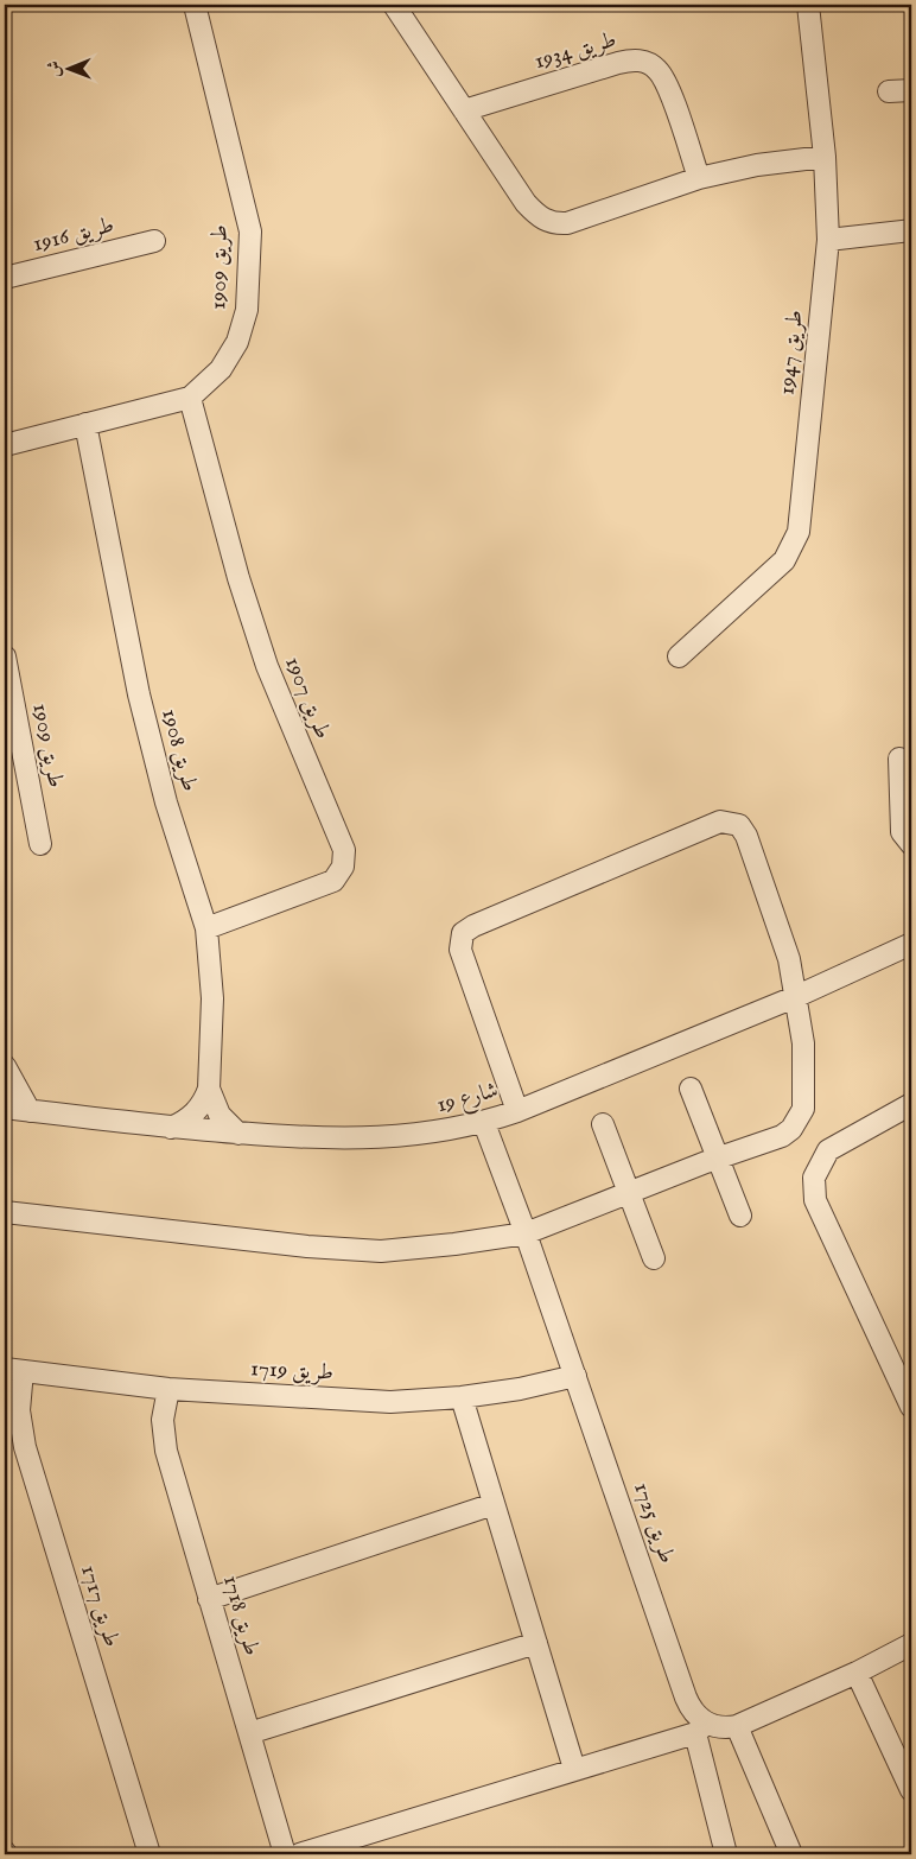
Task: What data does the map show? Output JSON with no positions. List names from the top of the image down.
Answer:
{
  "streets": {
    "street": [
      "طريق 1934",
      "طريق 1916",
      "طريق 1909",
      "طريق 1947",
      "طريق 1907",
      "طريق 1908",
      "شارع 19",
      "طريق 1719",
      "طريق 1725",
      "طريق 1717",
      "طريق 1718"
    ]
  },
  "crossings": [
    ["طريق 1909", "طريق 1907"],
    ["طريق 1909", "طريق 1908"],
    ["طريق 1907", "طريق 1908"],
    ["طريق 1908", "شارع 19"],
    ["شارع 19", "طريق 1725"],
    ["طريق 1719", "طريق 1725"],
    ["طريق 1719", "طريق 1717"],
    ["طريق 1719", "طريق 1718"]
  ],
  "north": "left"
}
